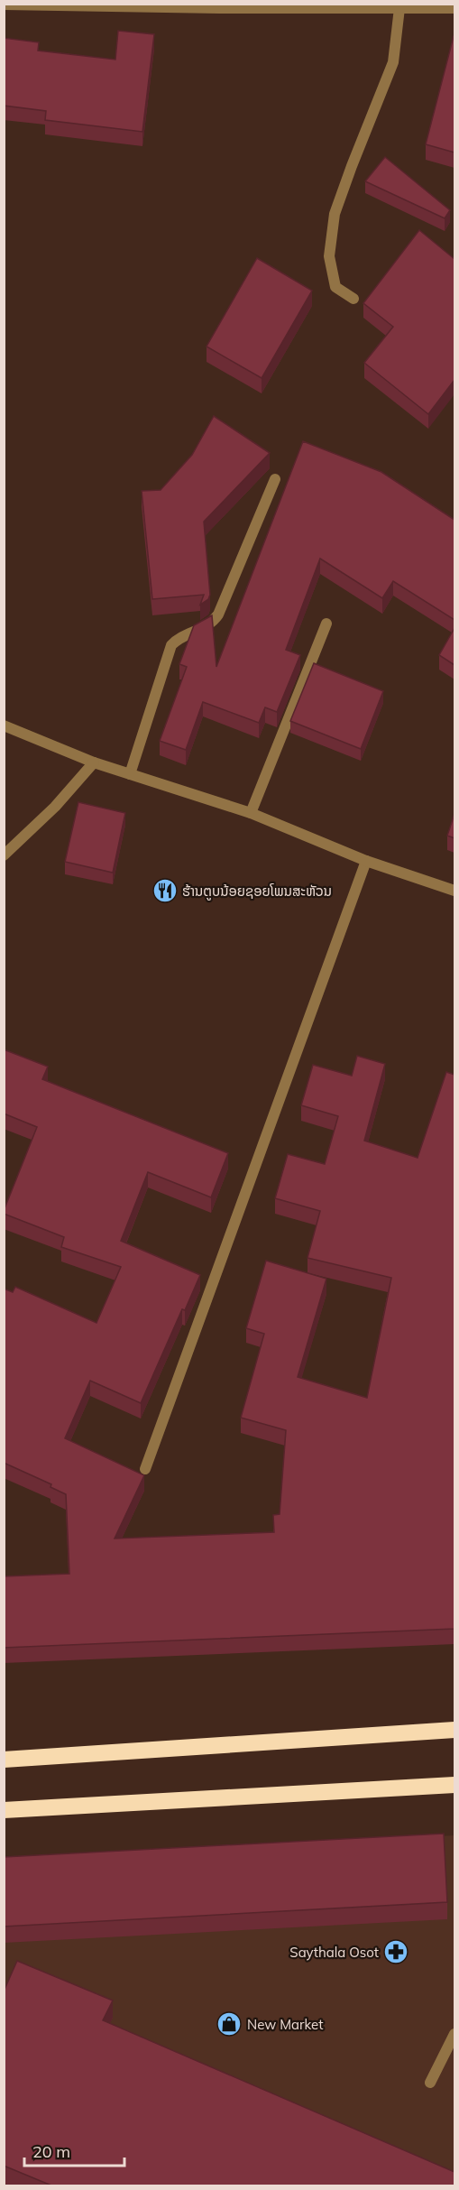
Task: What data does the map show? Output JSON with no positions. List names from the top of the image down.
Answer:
{
  "places": {
    "restaurant": ["ຮ້ານຕູບນ້ອຍຊອຍໂພນສະຫັວນ"],
    "pharmacy": ["Saythala Osot"],
    "shop": ["New Market"]
  },
  "scale_bar": "20 m"
}
